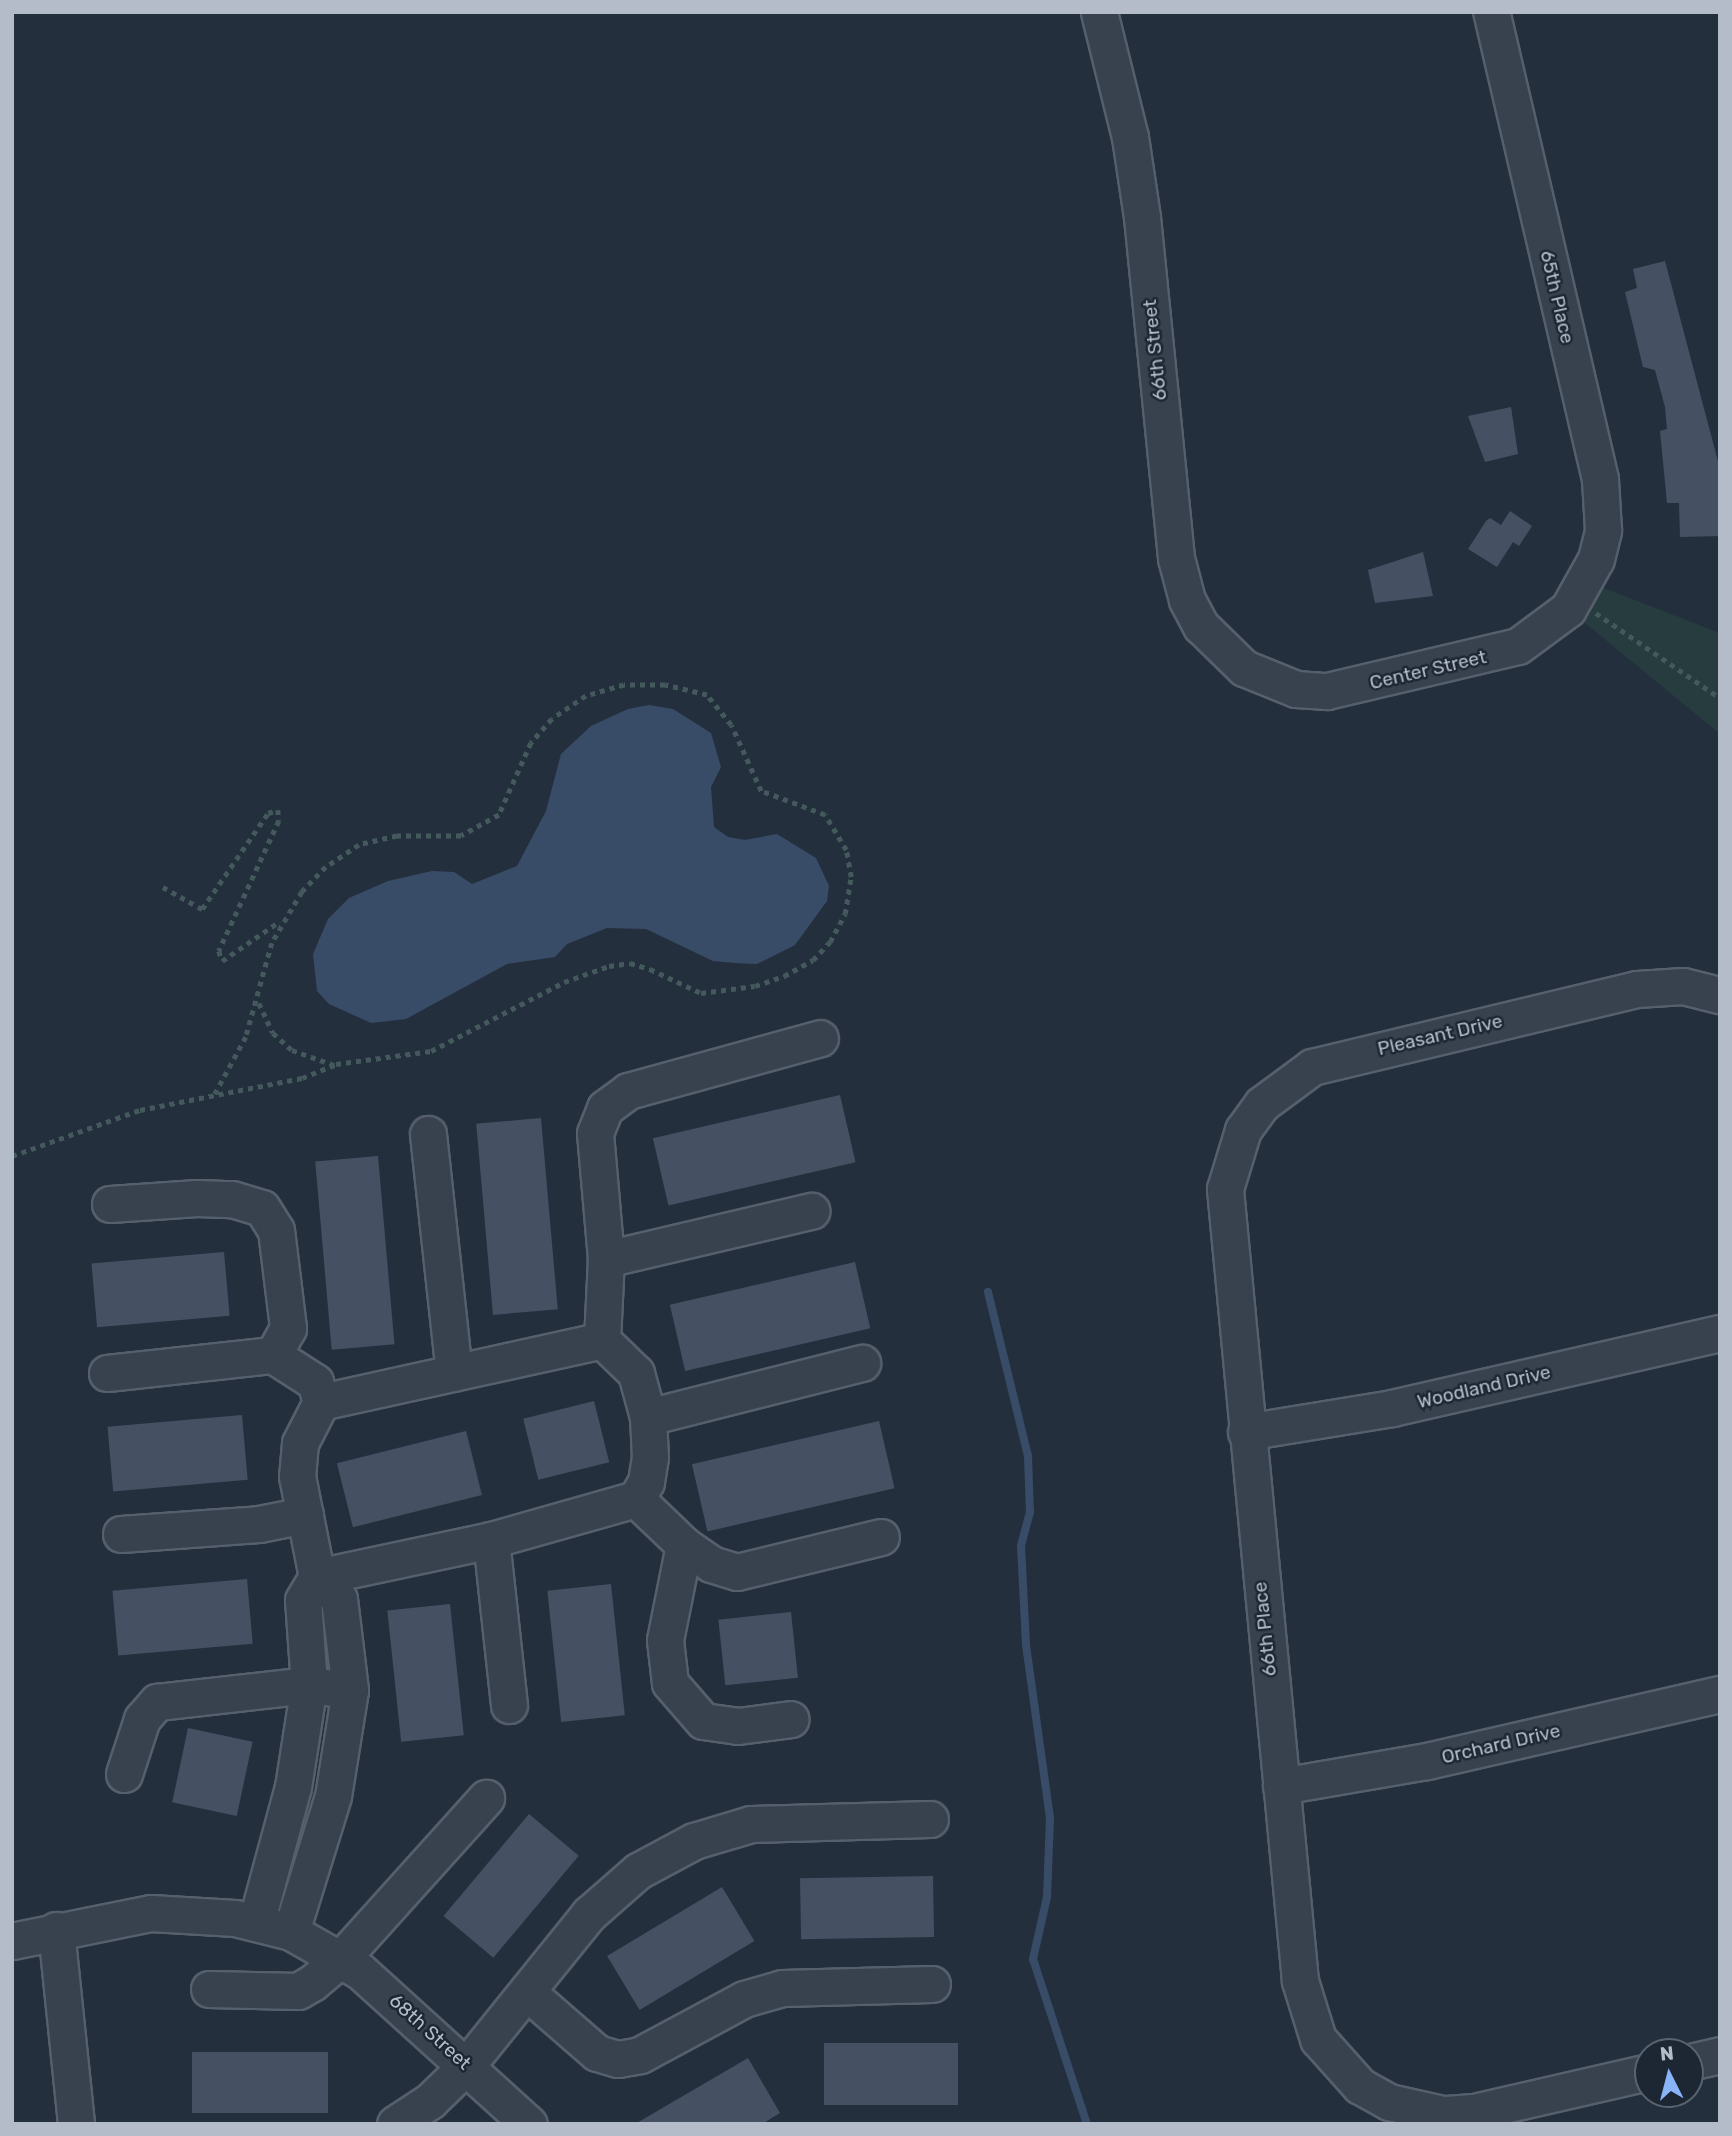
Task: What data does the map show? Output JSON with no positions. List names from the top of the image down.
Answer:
{
  "streets": {
    "street": [
      "65th Place",
      "66th Street",
      "Center Street",
      "Pleasant Drive",
      "Woodland Drive",
      "66th Place",
      "Orchard Drive",
      "68th Street"
    ]
  },
  "crossings": [
    ["65th Place", "Center Street"],
    ["66th Street", "Center Street"],
    ["Pleasant Drive", "66th Place"],
    ["Woodland Drive", "66th Place"],
    ["66th Place", "Orchard Drive"]
  ],
  "north": "top"
}
